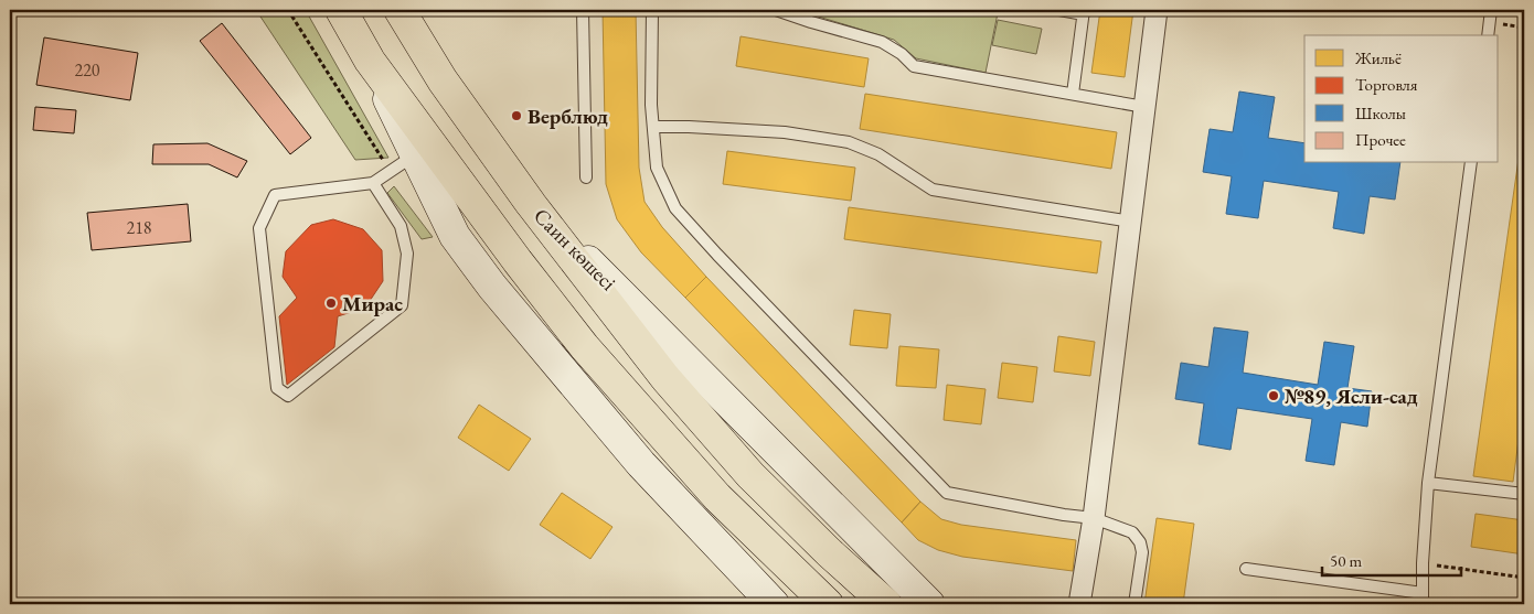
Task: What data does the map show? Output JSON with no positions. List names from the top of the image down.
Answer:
{
  "streets": {
    "main road": ["Саин көшесі"]
  },
  "places": ["Верблюд", "Мирас", "№89, Ясли-сад"],
  "house_numbers": ["220", "218"],
  "legend": [
    "Жильё",
    "Торговля",
    "Школы",
    "Прочее"
  ],
  "scale_bar": "50 m"
}
